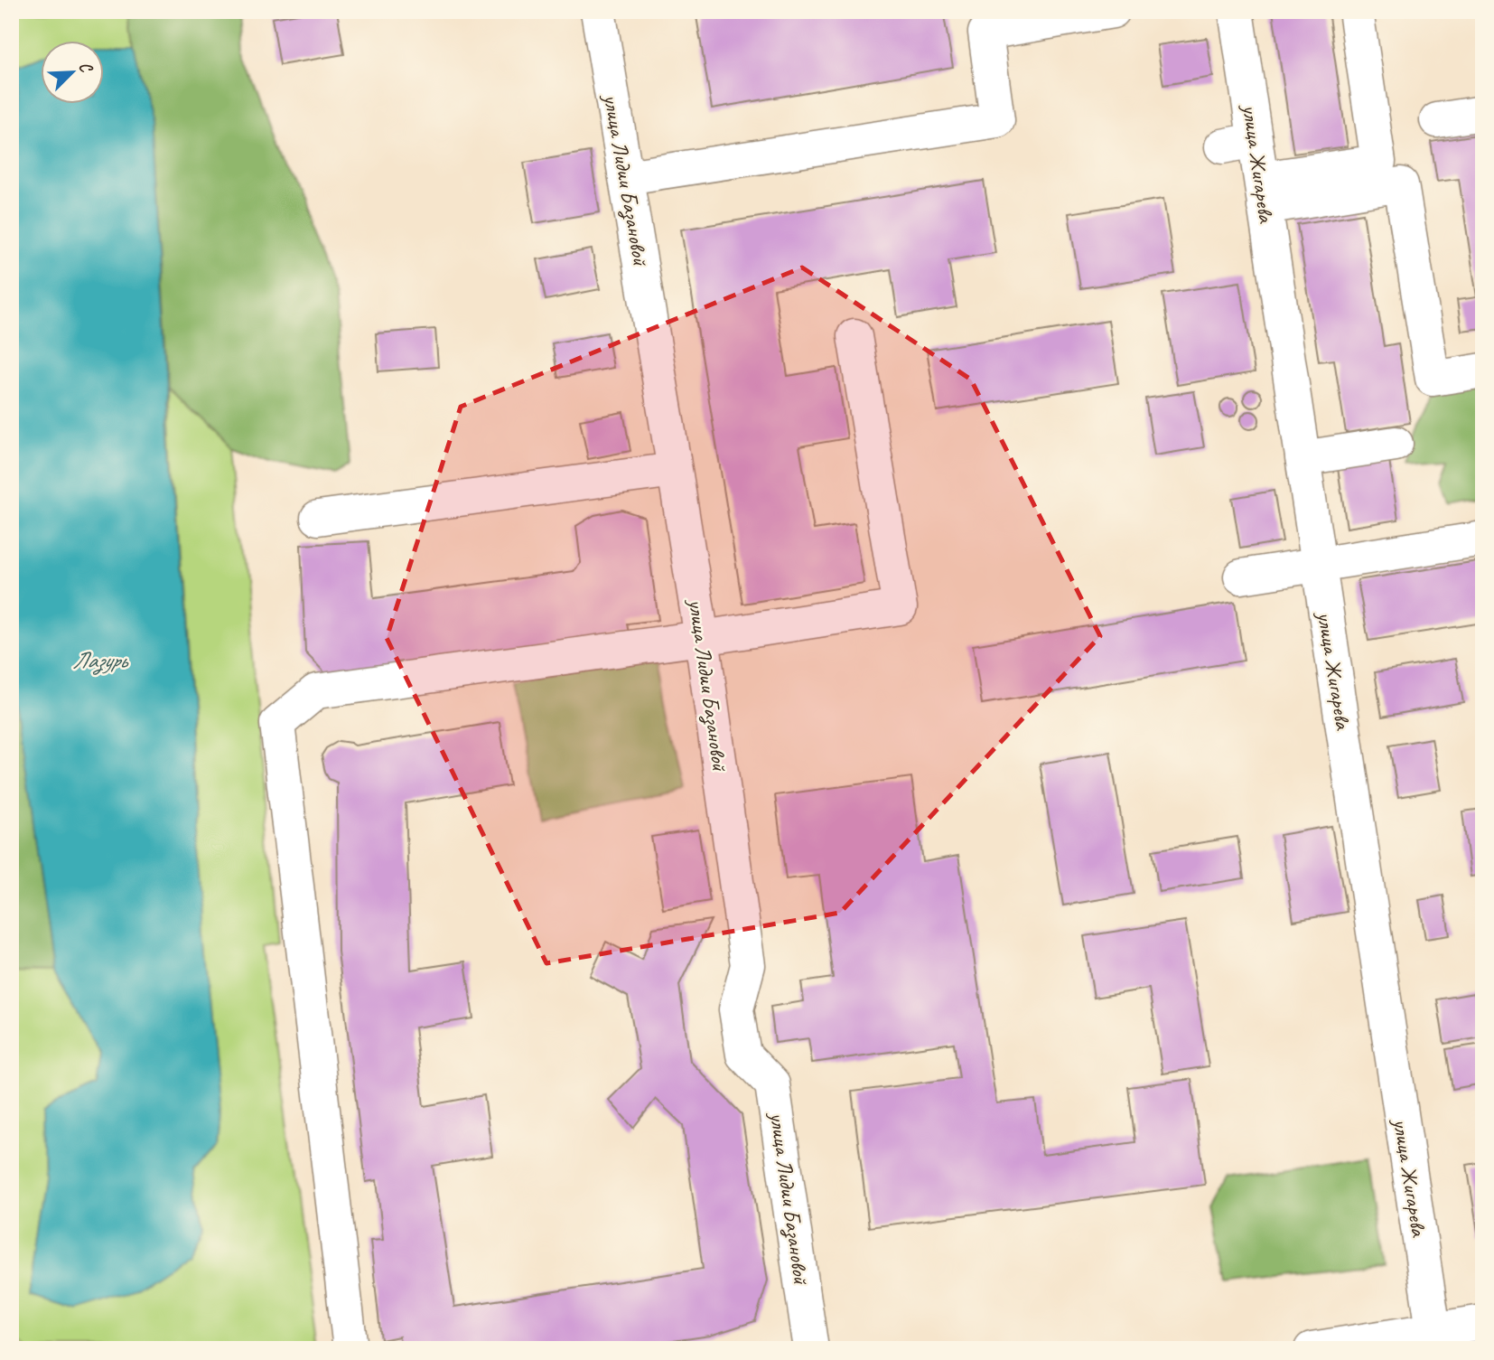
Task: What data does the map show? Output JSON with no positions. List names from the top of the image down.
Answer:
{
  "streets": {
    "street": ["улица Жигарева", "улица Лидии Базановой"]
  },
  "water": ["Лазурь"],
  "north": "top right"
}
